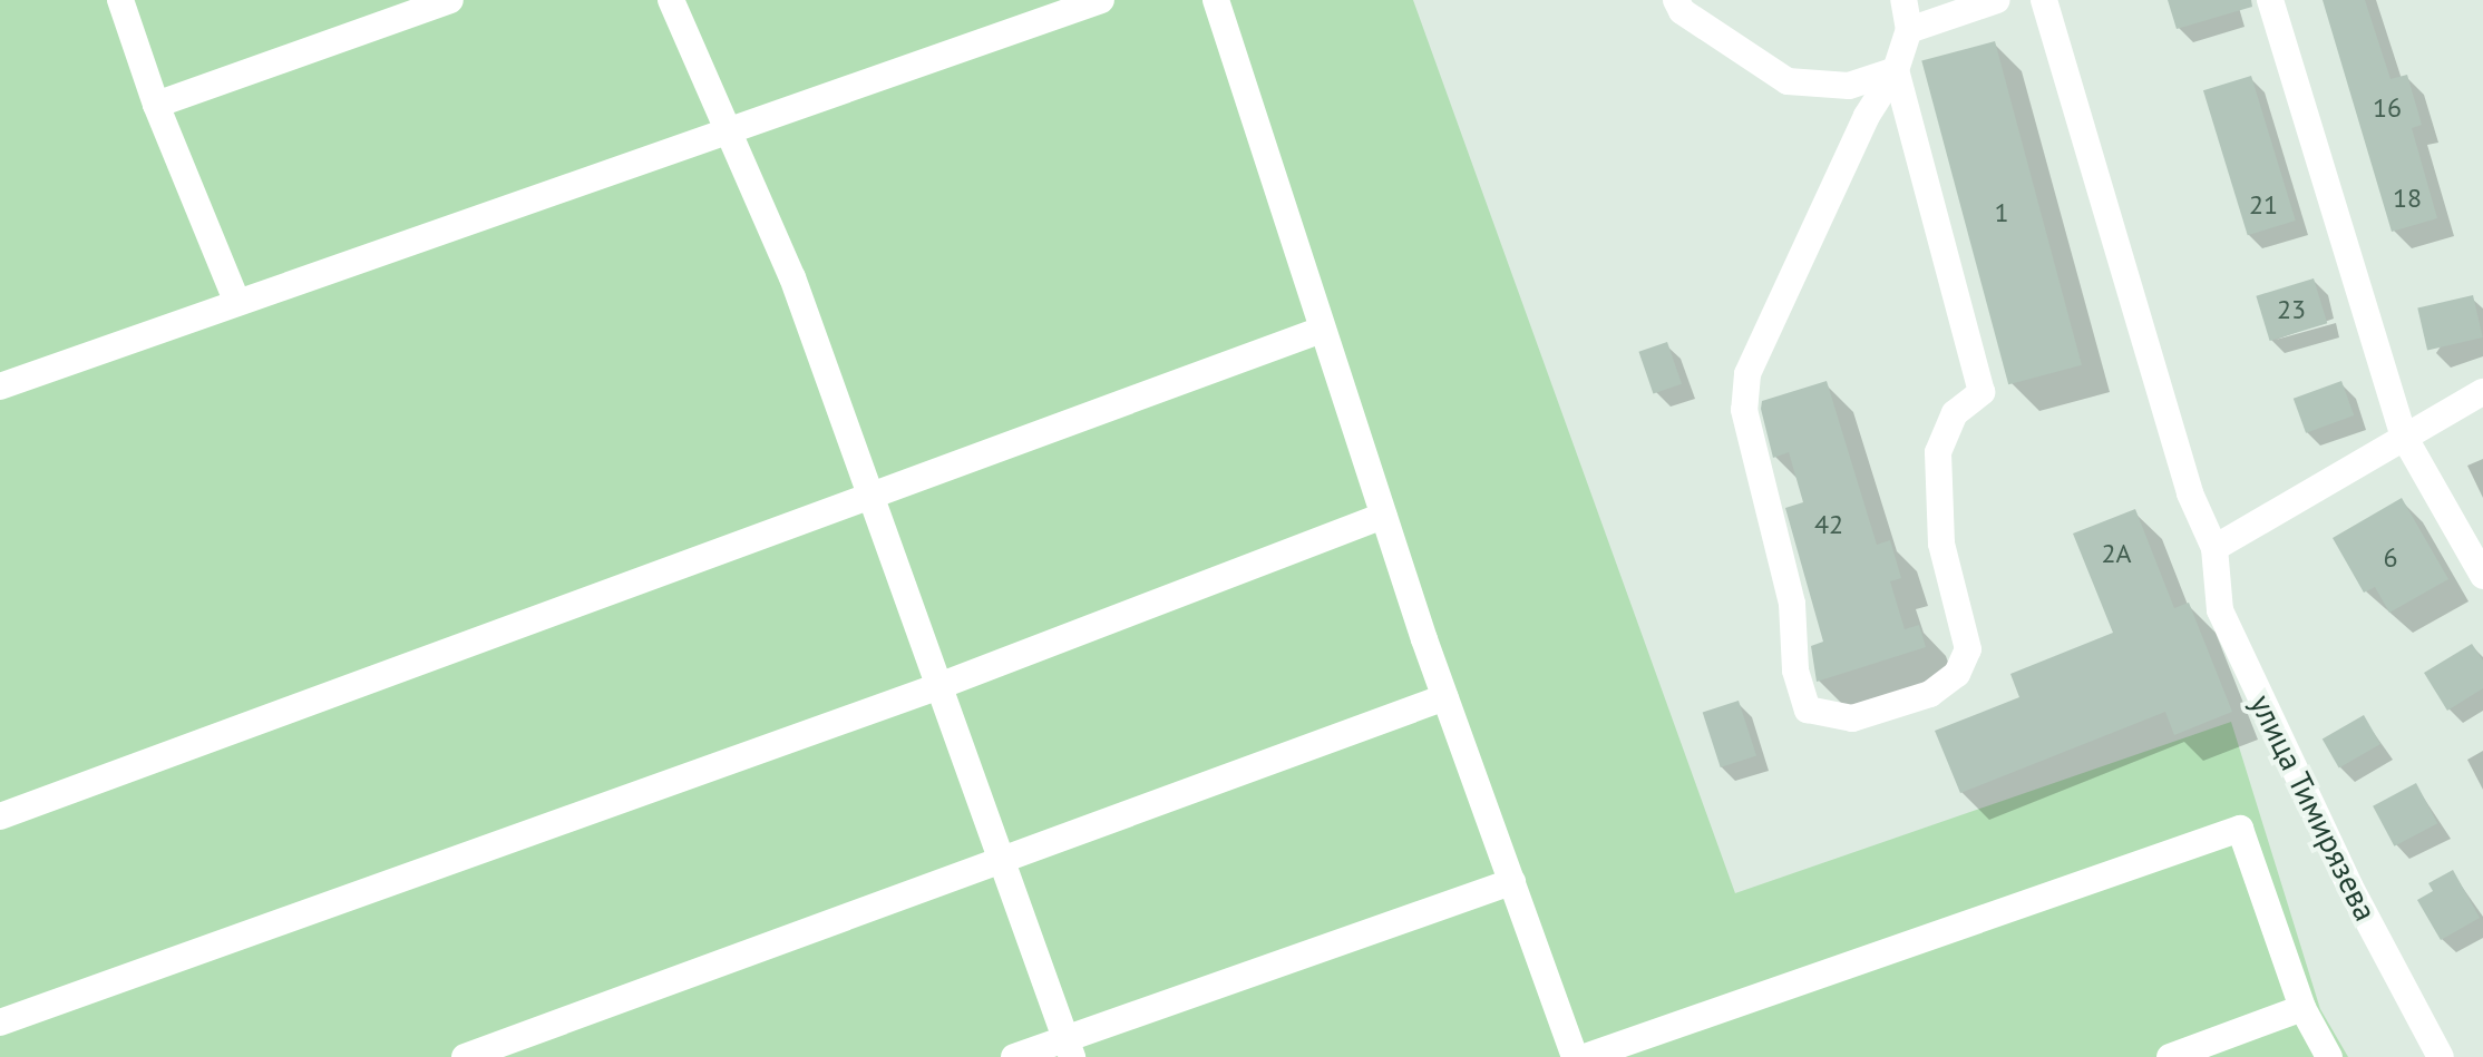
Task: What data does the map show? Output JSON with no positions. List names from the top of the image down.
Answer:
{
  "streets": {
    "street": ["улица Тимирязева"]
  },
  "house_numbers": [
    "16",
    "18",
    "21",
    "1",
    "23",
    "42",
    "2А",
    "6"
  ]
}
